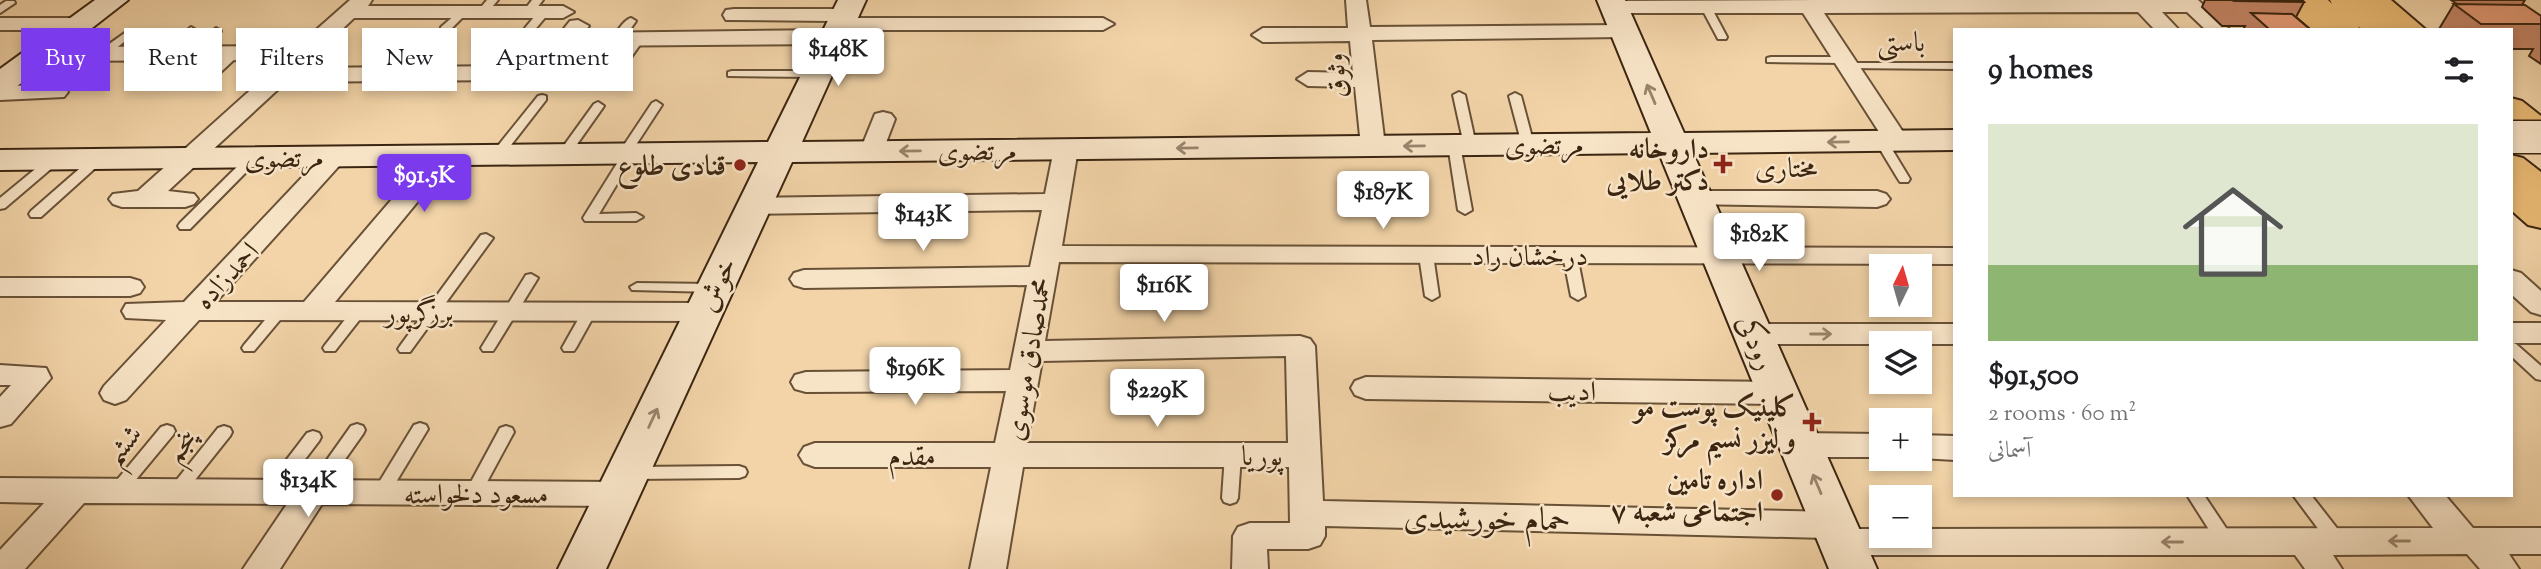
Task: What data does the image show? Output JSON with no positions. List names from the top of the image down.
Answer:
{
  "streets": {
    "street": [
      "وثوق",
      "مرتضوی",
      "مختاری",
      "درخشان راد",
      "احمدزاده",
      "خوش",
      "برزگرپور",
      "رودکی",
      "محمدصادق موسوی",
      "ادیب",
      "مقدم",
      "پوریا",
      "مسعود دلخواسته",
      "حمام خورشیدی"
    ],
    "lane": ["باستی", "ششم", "پنجم"]
  },
  "crossings": [
    ["وثوق", "مرتضوی"],
    ["مرتضوی", "احمدزاده"],
    ["مرتضوی", "خوش"],
    ["مرتضوی", "رودکی"],
    ["مرتضوی", "محمدصادق موسوی"],
    ["مختاری", "رودکی"],
    ["درخشان راد", "رودکی"],
    ["درخشان راد", "محمدصادق موسوی"],
    ["احمدزاده", "برزگرپور"],
    ["خوش", "برزگرپور"],
    ["خوش", "مسعود دلخواسته"],
    ["رودکی", "ادیب"],
    ["رودکی", "حمام خورشیدی"],
    ["محمدصادق موسوی", "مقدم"],
    ["محمدصادق موسوی", "پوریا"],
    ["ششم", "مسعود دلخواسته"],
    ["پنجم", "مسعود دلخواسته"],
    ["مقدم", "پوریا"]
  ],
  "places": {
    "health": ["داروخانه دکتر طلایی", "کلینیک پوست مو و لیزر نسیم مرکز"],
    "other": ["قنادی طلوع", "اداره تامین اجتماعی شعبه ۷"]
  },
  "north": "top",
  "page": {
    "price": [
      "$148K",
      "$91.5K",
      "$187K",
      "$143K",
      "$182K",
      "$116K",
      "$196K",
      "$229K",
      "$134K"
    ],
    "chip": [
      "Buy",
      "Rent",
      "Filters",
      "New",
      "Apartment"
    ],
    "heading": "9 homes",
    "list": [
      {
        "name": "$91,500",
        "note": "2 rooms · 60 m² · آسمانی"
      }
    ],
    "map_buttons": ["+", "−"]
  }
}
